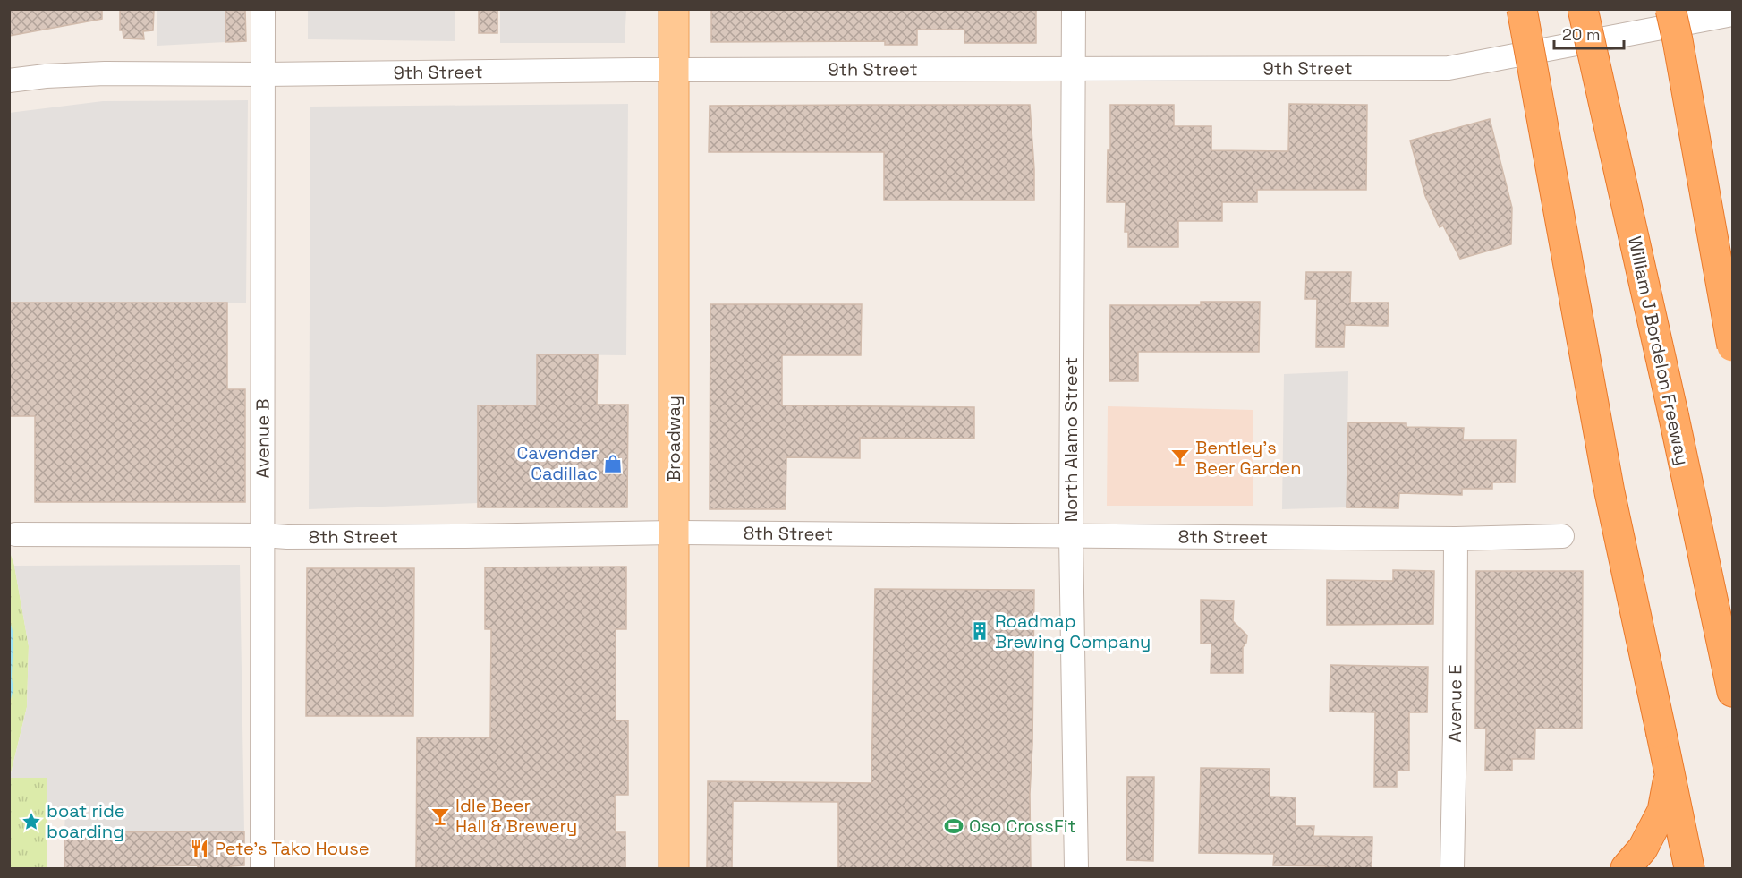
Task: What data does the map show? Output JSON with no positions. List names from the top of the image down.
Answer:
{
  "streets": {
    "highway": ["William J Bordelon Freeway"],
    "main road": ["Broadway"],
    "street": [
      "9th Street",
      "Avenue B",
      "North Alamo Street",
      "8th Street",
      "Avenue E"
    ]
  },
  "crossings": [
    ["9th Street", "Broadway"],
    ["9th Street", "Avenue B"],
    ["9th Street", "North Alamo Street"],
    ["Broadway", "8th Street"],
    ["Avenue B", "8th Street"],
    ["North Alamo Street", "8th Street"],
    ["8th Street", "Avenue E"]
  ],
  "places": {
    "bar": ["Bentley's Beer Garden", "Idle Beer Hall & Brewery"],
    "shop": ["Cavender Cadillac"],
    "building": ["Roadmap Brewing Company"],
    "place": ["boat ride boarding"],
    "sports": ["Oso CrossFit"],
    "restaurant": ["Pete’s Tako House"]
  },
  "scale_bar": "20 m"
}
